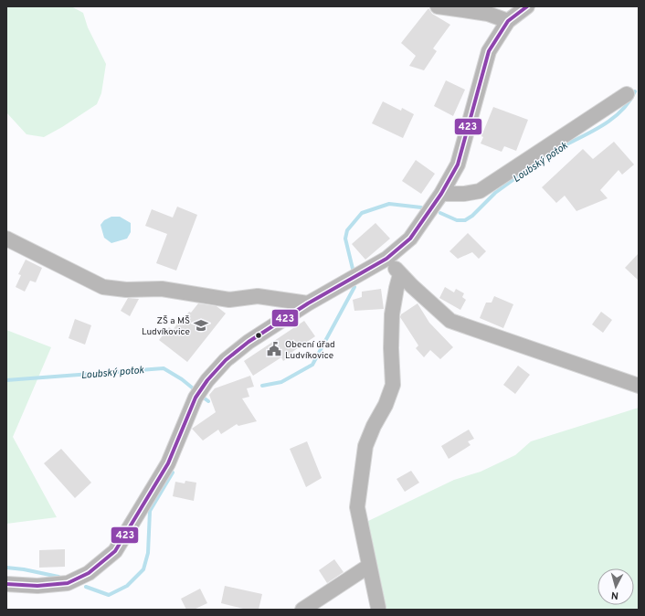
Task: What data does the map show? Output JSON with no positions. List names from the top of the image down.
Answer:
{
  "water": ["Loubský potok"],
  "places": {
    "school or university": ["ZŠ a MŠ Ludvíkovice"],
    "public building": ["Obecní úřad Ludvíkovice"]
  },
  "lines": ["transit line 423"],
  "north": "bottom"
}
